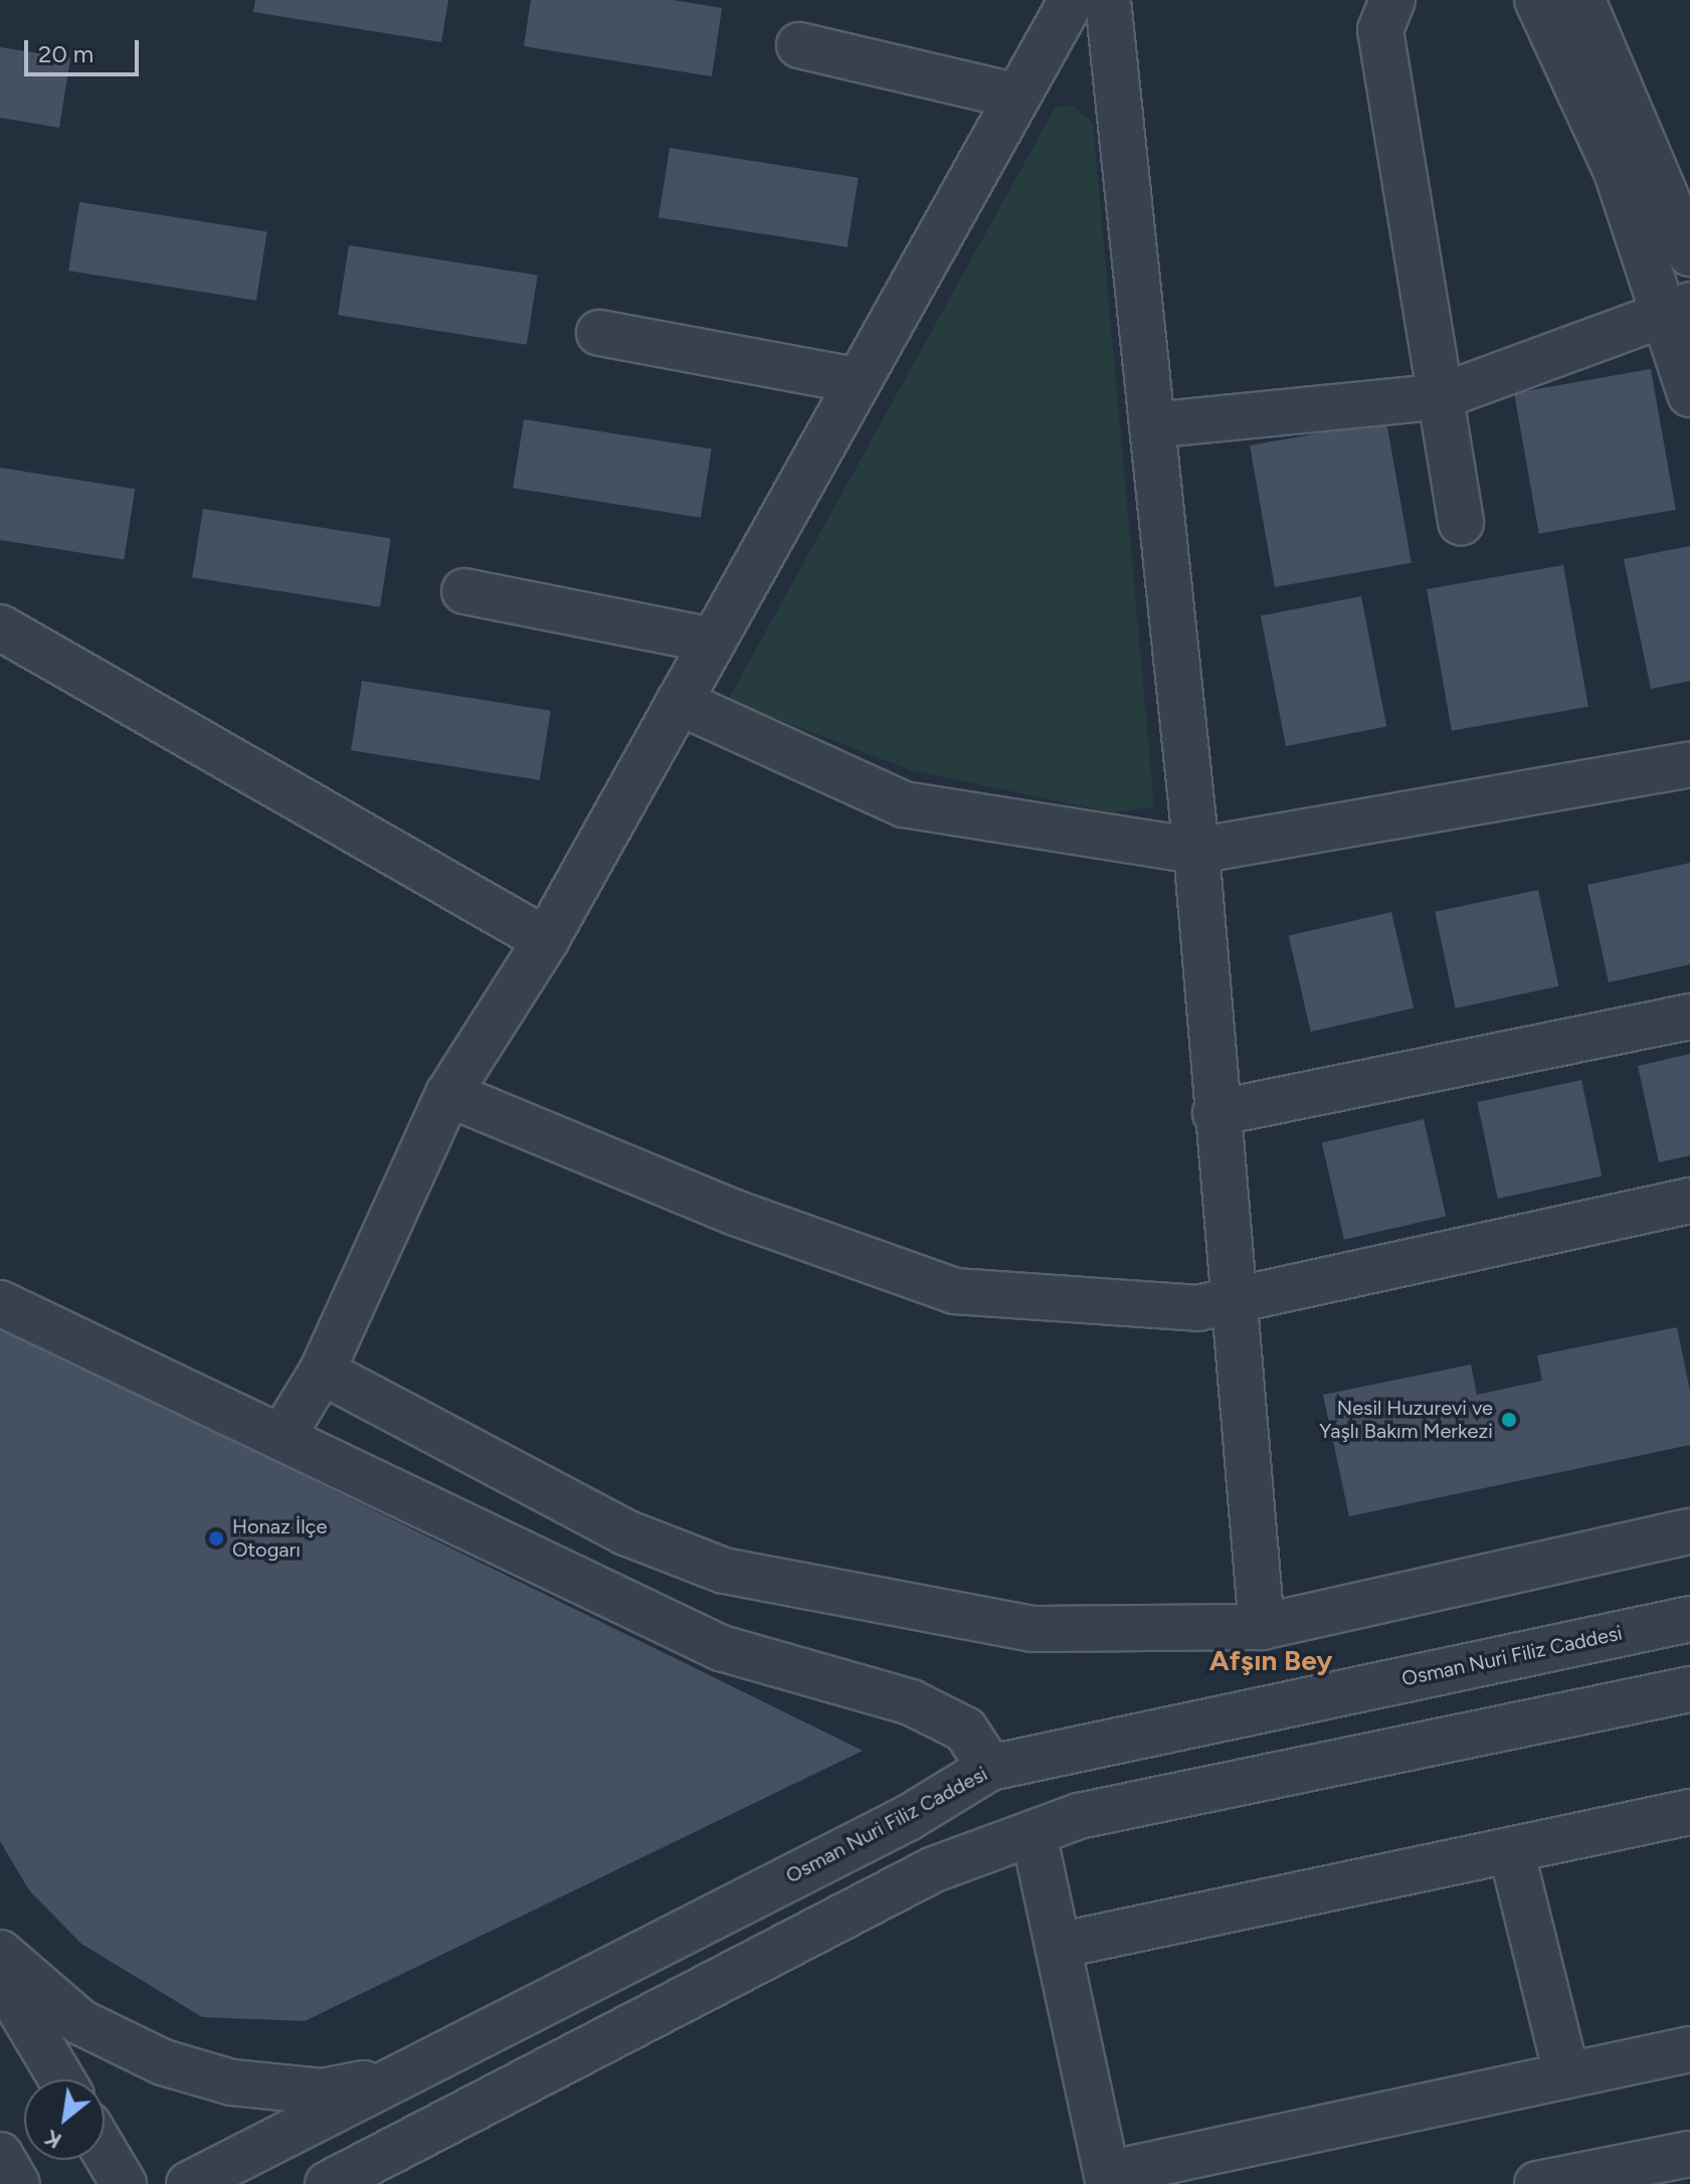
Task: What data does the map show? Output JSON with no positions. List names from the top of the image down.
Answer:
{
  "streets": {
    "street": ["Osman Nuri Filiz Caddesi"]
  },
  "districts": ["Afşın Bey"],
  "places": ["Nesil Huzurevi ve Yaşlı Bakım Merkezi", "Honaz İlçe Otogarı"],
  "scale_bar": "20 m",
  "north": "bottom left"
}
